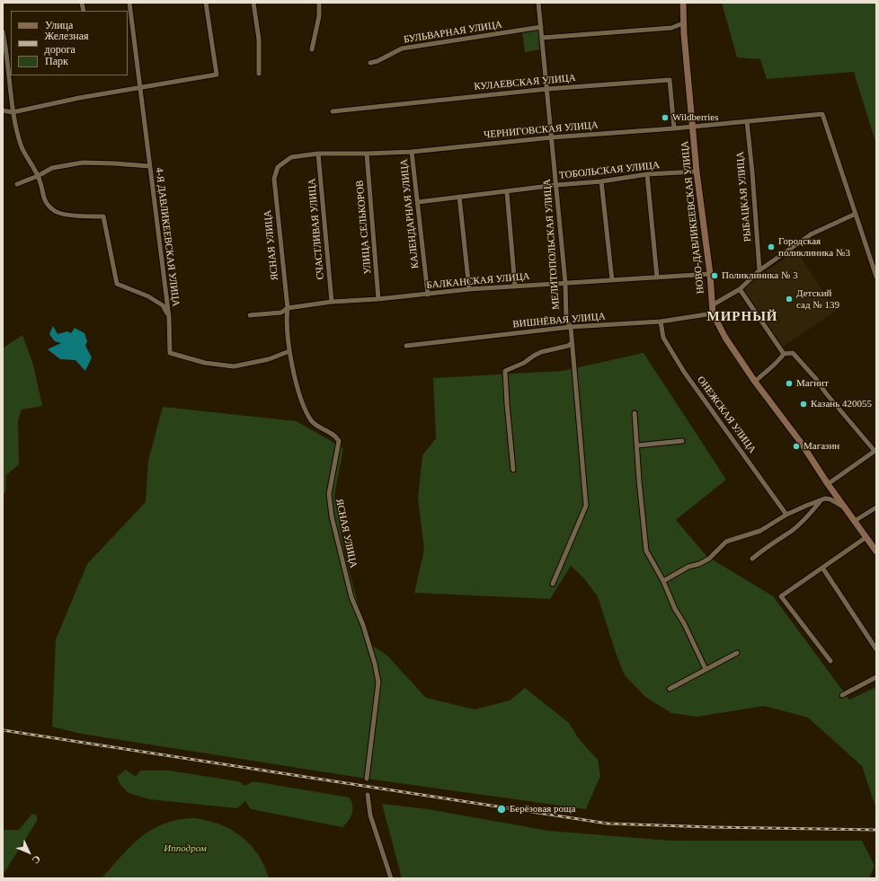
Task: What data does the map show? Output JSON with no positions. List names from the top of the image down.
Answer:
{
  "streets": {
    "street": [
      "БУЛЬВАРНАЯ УЛИЦА",
      "КУЛАЕВСКАЯ УЛИЦА",
      "ЧЕРНИГОВСКАЯ УЛИЦА",
      "ТОБОЛЬСКАЯ УЛИЦА",
      "РЫБАЦКАЯ УЛИЦА",
      "КАЛЕНДАРНАЯ УЛИЦА",
      "НОВО-ДАВЛИКЕЕВСКАЯ УЛИЦА",
      "УЛИЦА СЕЛЬКОРОВ",
      "СЧАСТЛИВАЯ УЛИЦА",
      "4-Я ДАВЛИКЕЕВСКАЯ УЛИЦА",
      "МЕЛИТОПОЛЬСКАЯ УЛИЦА",
      "ЯСНАЯ УЛИЦА",
      "БАЛКАНСКАЯ УЛИЦА",
      "ВИШНЁВАЯ УЛИЦА",
      "ОНЕЖСКАЯ УЛИЦА"
    ]
  },
  "crossings": [
    ["БУЛЬВАРНАЯ УЛИЦА", "МЕЛИТОПОЛЬСКАЯ УЛИЦА"],
    ["КУЛАЕВСКАЯ УЛИЦА", "ЧЕРНИГОВСКАЯ УЛИЦА"],
    ["КУЛАЕВСКАЯ УЛИЦА", "МЕЛИТОПОЛЬСКАЯ УЛИЦА"],
    ["ЧЕРНИГОВСКАЯ УЛИЦА", "РЫБАЦКАЯ УЛИЦА"],
    ["ЧЕРНИГОВСКАЯ УЛИЦА", "КАЛЕНДАРНАЯ УЛИЦА"],
    ["ЧЕРНИГОВСКАЯ УЛИЦА", "НОВО-ДАВЛИКЕЕВСКАЯ УЛИЦА"],
    ["ЧЕРНИГОВСКАЯ УЛИЦА", "УЛИЦА СЕЛЬКОРОВ"],
    ["ЧЕРНИГОВСКАЯ УЛИЦА", "СЧАСТЛИВАЯ УЛИЦА"],
    ["ЧЕРНИГОВСКАЯ УЛИЦА", "МЕЛИТОПОЛЬСКАЯ УЛИЦА"],
    ["ЧЕРНИГОВСКАЯ УЛИЦА", "ЯСНАЯ УЛИЦА"],
    ["ТОБОЛЬСКАЯ УЛИЦА", "КАЛЕНДАРНАЯ УЛИЦА"],
    ["ТОБОЛЬСКАЯ УЛИЦА", "НОВО-ДАВЛИКЕЕВСКАЯ УЛИЦА"],
    ["ТОБОЛЬСКАЯ УЛИЦА", "МЕЛИТОПОЛЬСКАЯ УЛИЦА"],
    ["КАЛЕНДАРНАЯ УЛИЦА", "БАЛКАНСКАЯ УЛИЦА"],
    ["НОВО-ДАВЛИКЕЕВСКАЯ УЛИЦА", "БАЛКАНСКАЯ УЛИЦА"],
    ["НОВО-ДАВЛИКЕЕВСКАЯ УЛИЦА", "ВИШНЁВАЯ УЛИЦА"],
    ["УЛИЦА СЕЛЬКОРОВ", "БАЛКАНСКАЯ УЛИЦА"],
    ["СЧАСТЛИВАЯ УЛИЦА", "БАЛКАНСКАЯ УЛИЦА"],
    ["4-Я ДАВЛИКЕЕВСКАЯ УЛИЦА", "ЯСНАЯ УЛИЦА"],
    ["МЕЛИТОПОЛЬСКАЯ УЛИЦА", "БАЛКАНСКАЯ УЛИЦА"],
    ["МЕЛИТОПОЛЬСКАЯ УЛИЦА", "ВИШНЁВАЯ УЛИЦА"],
    ["ЯСНАЯ УЛИЦА", "БАЛКАНСКАЯ УЛИЦА"],
    ["ВИШНЁВАЯ УЛИЦА", "ОНЕЖСКАЯ УЛИЦА"]
  ],
  "districts": ["МИРНЫЙ"],
  "parks": ["Ипподром"],
  "places": [
    "Wildberries",
    "Городская поликлиника №3",
    "Поликлиника № 3",
    "Детский сад № 139",
    "Магнит",
    "Казань 420055",
    "Магазин",
    "Берёзовая роща"
  ],
  "legend": ["Улица", "Железная дорога", "Парк"],
  "north": "bottom right"
}
